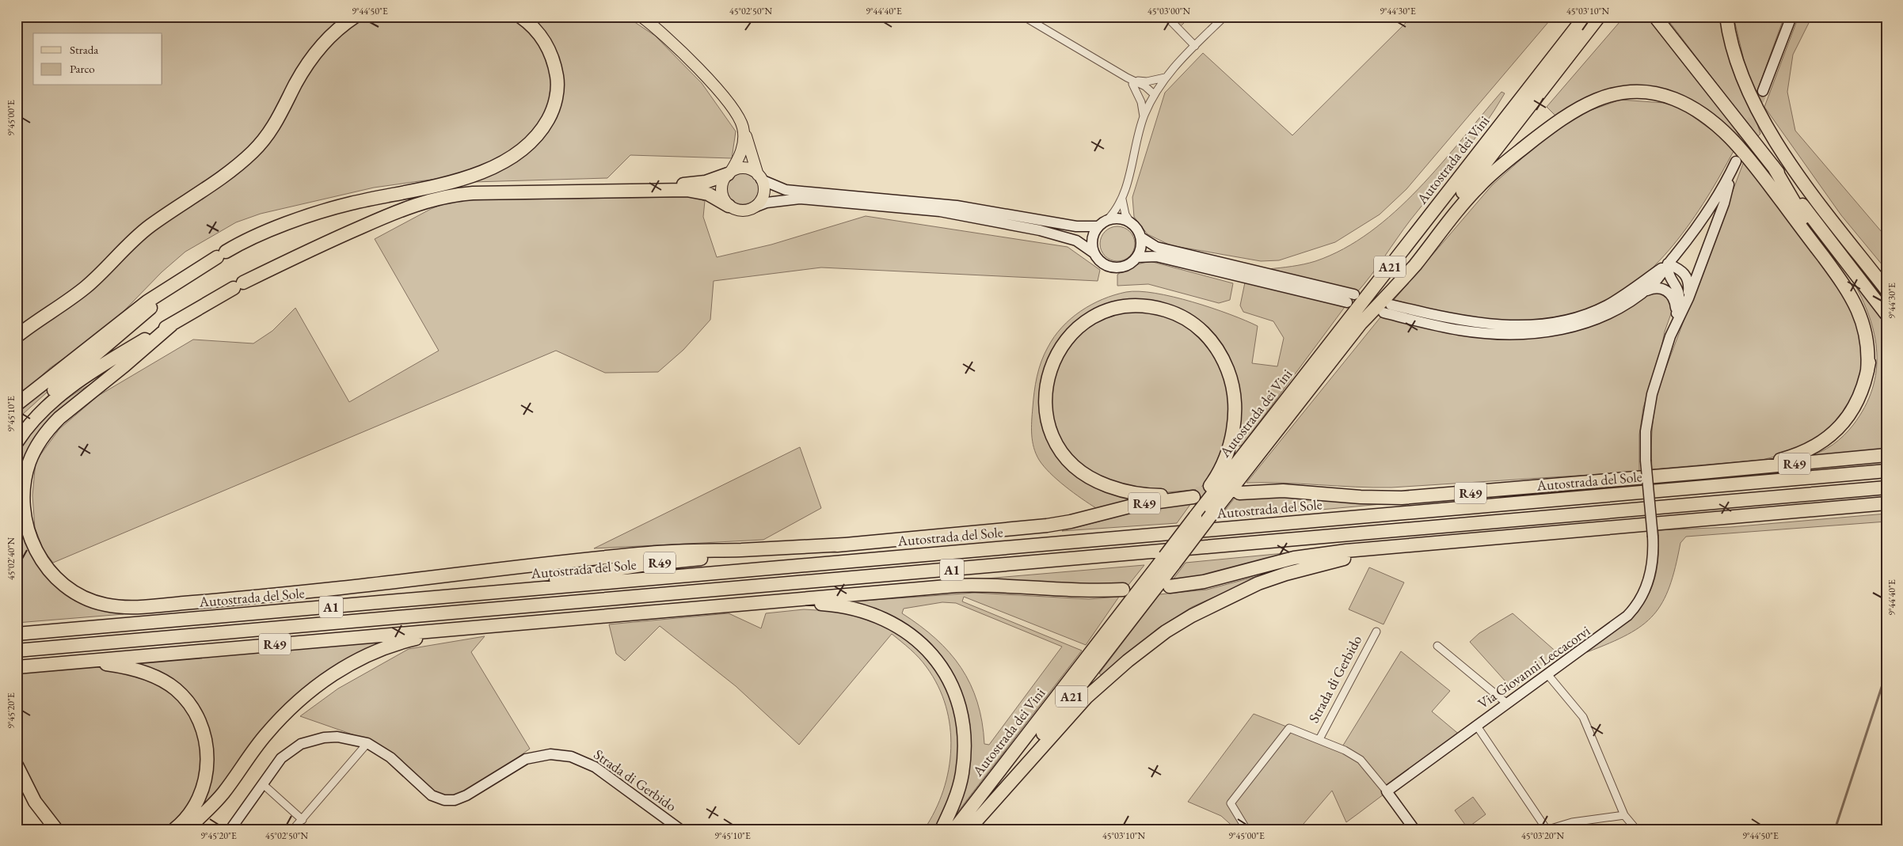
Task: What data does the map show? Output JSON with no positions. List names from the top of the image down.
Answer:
{
  "streets": {
    "highway": [
      "Autostrada dei Vini",
      "A21",
      "R49",
      "Autostrada del Sole",
      "A1"
    ],
    "main road": ["Via Giovanni Leccacorvi", "Strada di Gerbido"]
  },
  "crossings": [
    ["Autostrada dei Vini", "R49"],
    ["R49", "Autostrada del Sole"],
    ["Via Giovanni Leccacorvi", "Strada di Gerbido"]
  ],
  "legend": ["Strada", "Parco"],
  "coordinates": [
    "9°44'50\"E",
    "45°02'50\"N",
    "9°44'40\"E",
    "45°03'00\"N",
    "9°44'30\"E",
    "45°03'10\"N",
    "9°45'00\"E",
    "9°45'10\"E",
    "45°02'40\"N",
    "9°45'20\"E",
    "45°03'20\"N"
  ]
}
